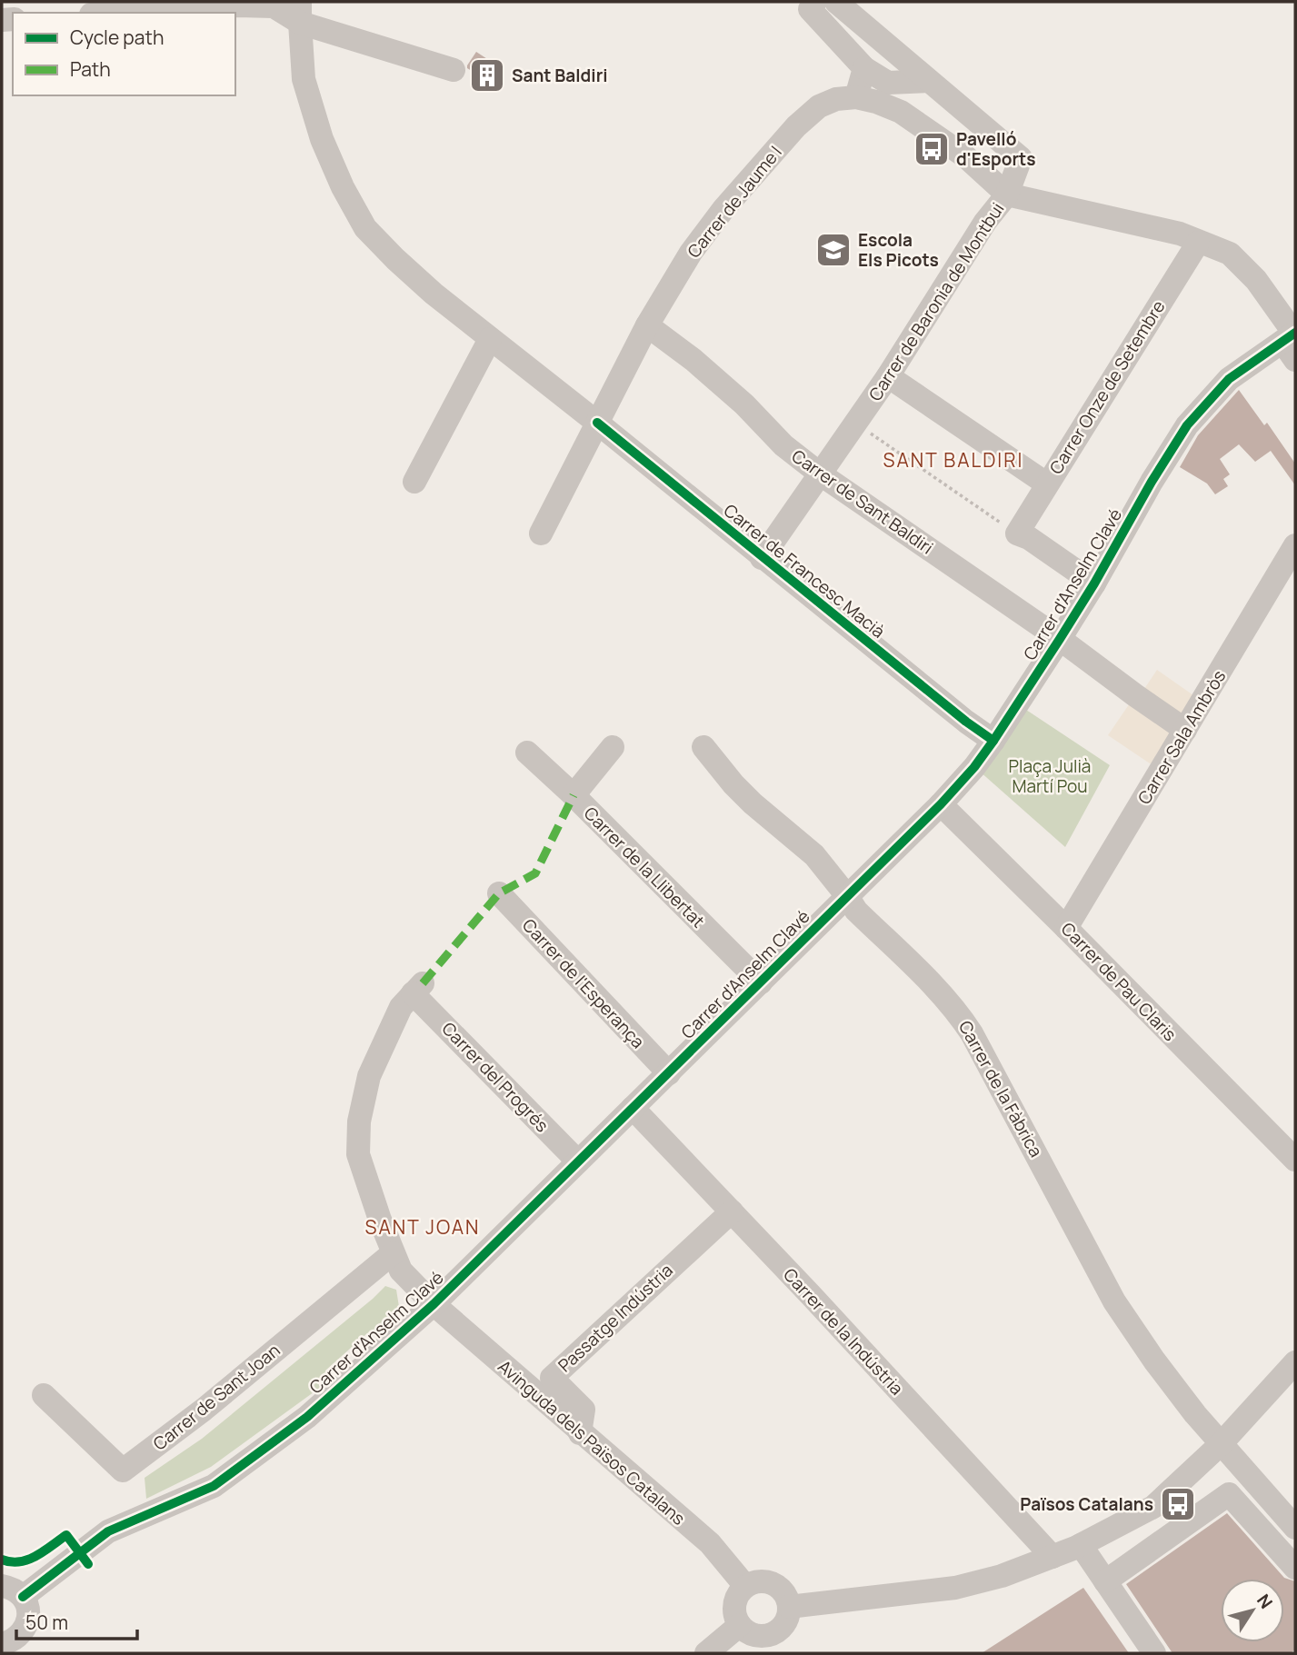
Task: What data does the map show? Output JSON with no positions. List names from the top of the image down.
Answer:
{
  "streets": {
    "street": [
      "Carrer de Jaume I",
      "Carrer de Baronia de Montbui",
      "Carrer Onze de Setembre",
      "Carrer de Sant Baldiri",
      "Carrer de Francesc Macià",
      "Carrer d'Anselm Clavé",
      "Carrer Sala Ambròs",
      "Carrer de la Llibertat",
      "Carrer de Pau Claris",
      "Carrer de l'Esperança",
      "Carrer del Progrés",
      "Carrer de la Fàbrica",
      "Passatge Indústria",
      "Carrer de la Indústria",
      "Carrer de Sant Joan",
      "Avinguda dels Països Catalans"
    ]
  },
  "crossings": [
    ["Carrer de Jaume I", "Carrer de Baronia de Montbui"],
    ["Carrer de Jaume I", "Carrer de Sant Baldiri"],
    ["Carrer de Jaume I", "Carrer de Francesc Macià"],
    ["Carrer de Baronia de Montbui", "Carrer Onze de Setembre"],
    ["Carrer de Baronia de Montbui", "Carrer de Sant Baldiri"],
    ["Carrer de Baronia de Montbui", "Carrer de Francesc Macià"],
    ["Carrer de Baronia de Montbui", "Carrer d'Anselm Clavé"],
    ["Carrer de Sant Baldiri", "Carrer d'Anselm Clavé"],
    ["Carrer de Sant Baldiri", "Carrer Sala Ambròs"],
    ["Carrer de Francesc Macià", "Carrer d'Anselm Clavé"],
    ["Carrer d'Anselm Clavé", "Carrer de la Llibertat"],
    ["Carrer d'Anselm Clavé", "Carrer de Pau Claris"],
    ["Carrer d'Anselm Clavé", "Carrer de l'Esperança"],
    ["Carrer d'Anselm Clavé", "Carrer del Progrés"],
    ["Carrer d'Anselm Clavé", "Carrer de la Fàbrica"],
    ["Carrer d'Anselm Clavé", "Carrer de la Indústria"],
    ["Carrer d'Anselm Clavé", "Avinguda dels Països Catalans"],
    ["Carrer Sala Ambròs", "Carrer de Pau Claris"],
    ["Carrer del Progrés", "Avinguda dels Països Catalans"],
    ["Passatge Indústria", "Carrer de la Indústria"],
    ["Passatge Indústria", "Avinguda dels Països Catalans"],
    ["Carrer de Sant Joan", "Avinguda dels Països Catalans"]
  ],
  "districts": ["SANT BALDIRI", "SANT JOAN"],
  "parks": ["Plaça Julià Martí Pou"],
  "places": {
    "building": ["Sant Baldiri"],
    "bus stop": ["Pavelló d'Esports", "Països Catalans"],
    "school or university": ["Escola Els Picots"]
  },
  "legend": ["Cycle path", "Path"],
  "scale_bar": "50 m",
  "north": "top right"
}
